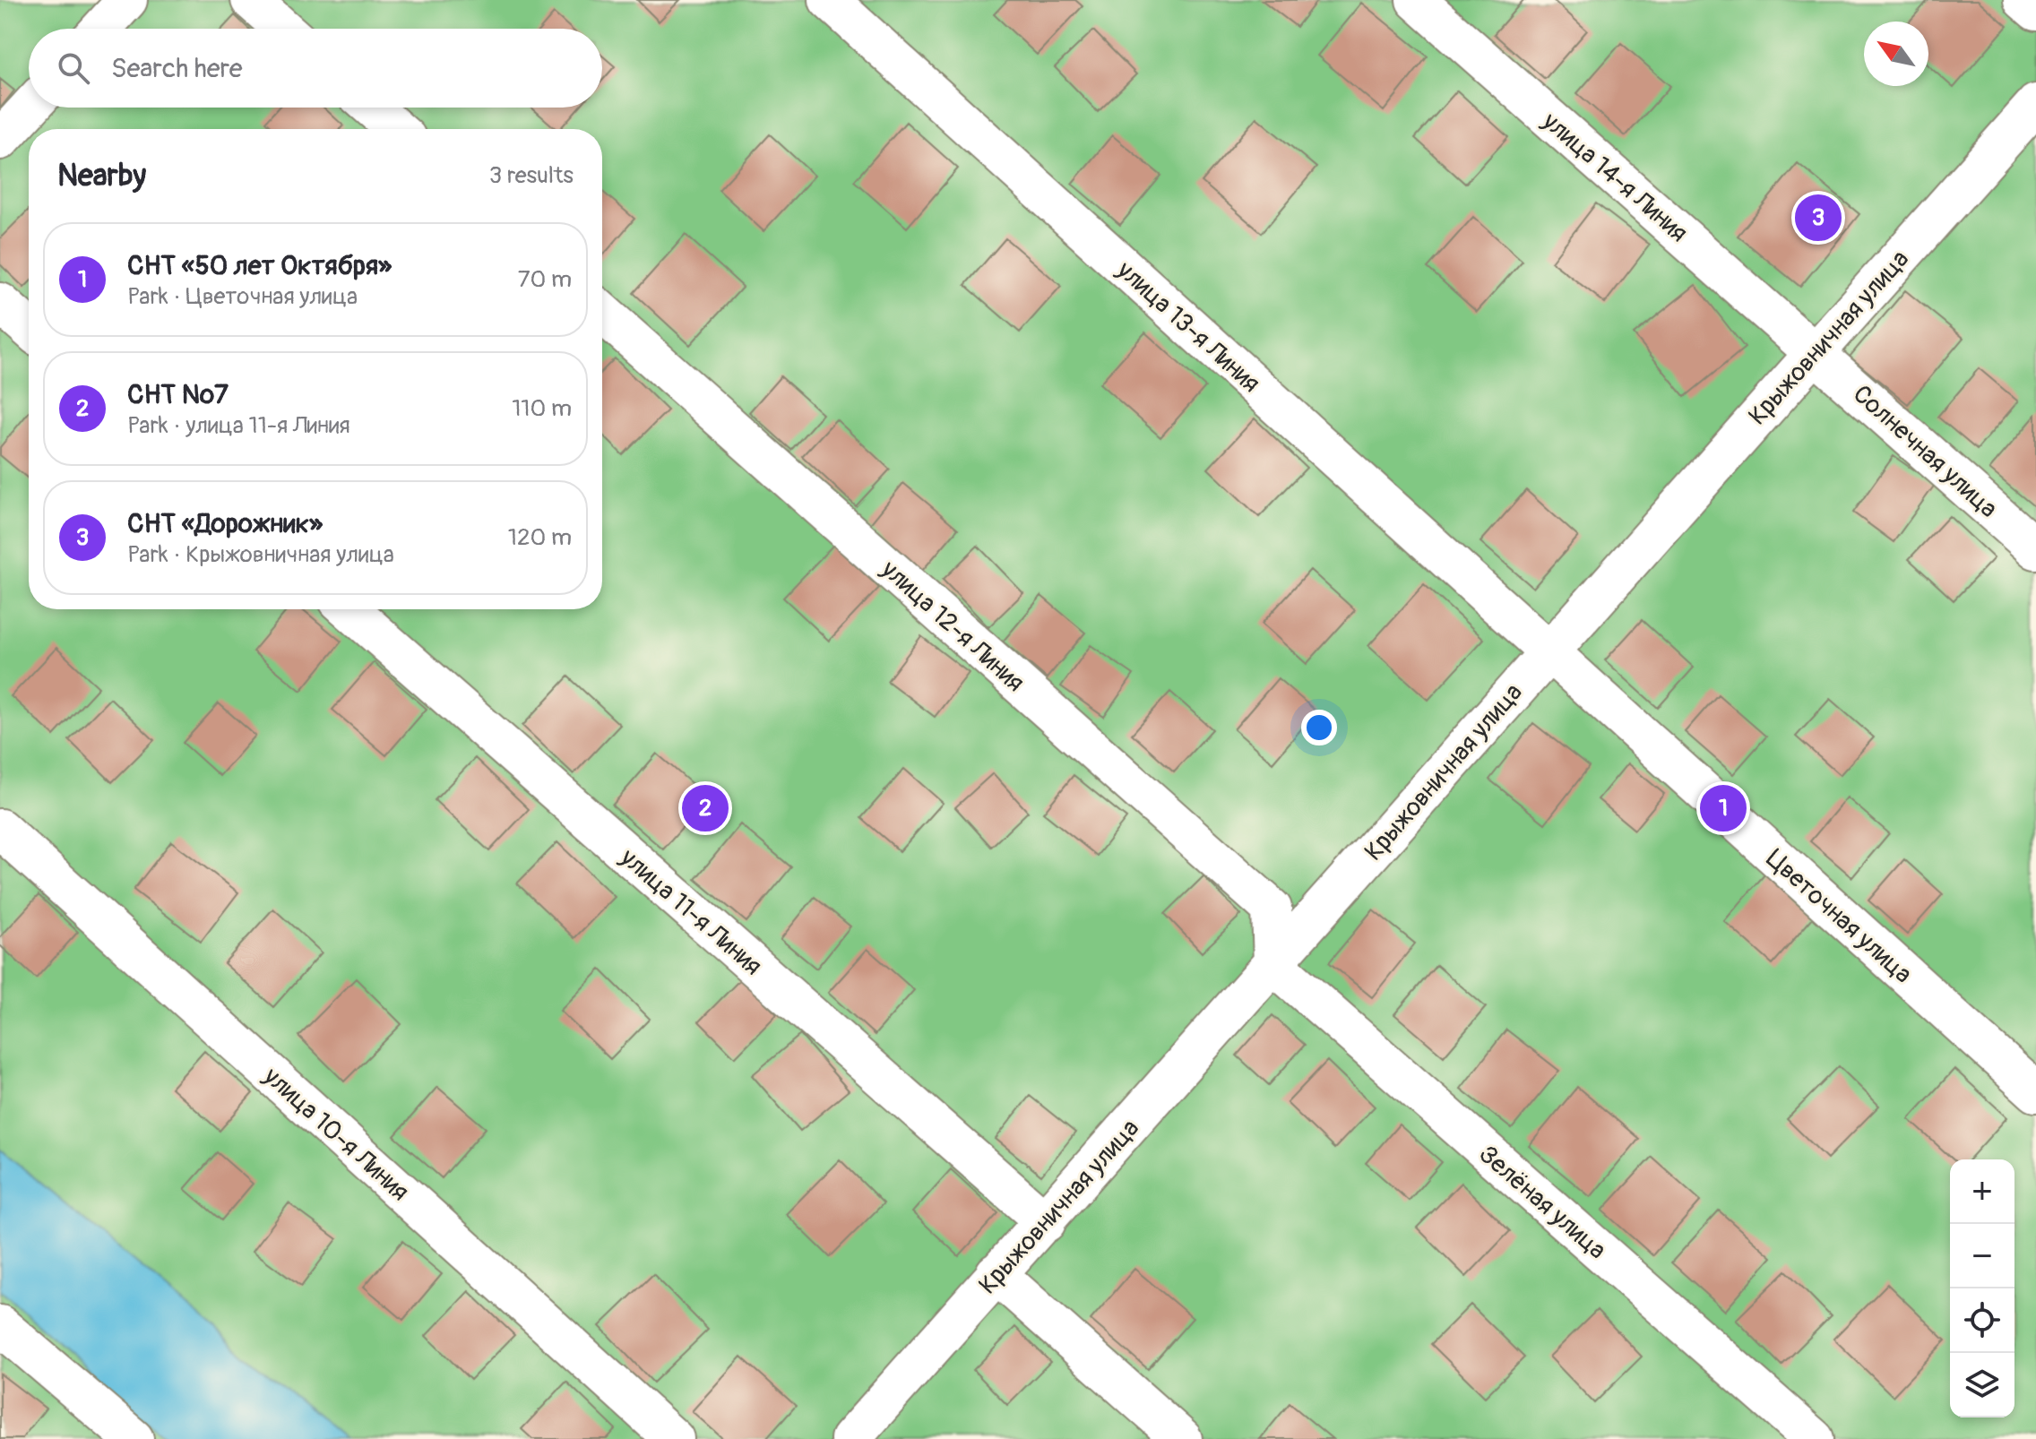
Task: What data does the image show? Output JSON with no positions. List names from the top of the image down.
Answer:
{
  "streets": {
    "street": [
      "улица 14-я Линия",
      "улица 13-я Линия",
      "Крыжовничная улица",
      "Солнечная улица",
      "улица 12-я Линия",
      "улица 11-я Линия",
      "Цветочная улица",
      "улица 10-я Линия",
      "Зелёная улица"
    ]
  },
  "crossings": [
    ["улица 14-я Линия", "Крыжовничная улица"],
    ["улица 14-я Линия", "Солнечная улица"],
    ["улица 13-я Линия", "Крыжовничная улица"],
    ["улица 13-я Линия", "Цветочная улица"],
    ["Крыжовничная улица", "Солнечная улица"],
    ["Крыжовничная улица", "улица 12-я Линия"],
    ["Крыжовничная улица", "улица 11-я Линия"],
    ["Крыжовничная улица", "Цветочная улица"],
    ["Крыжовничная улица", "Зелёная улица"],
    ["улица 12-я Линия", "Зелёная улица"]
  ],
  "north": "top left",
  "page": {
    "search": "Search here",
    "heading": ["Nearby", "3 results"],
    "pins": ["3", "1", "2"],
    "list": [
      {
        "mark": "1",
        "name": "СНТ «50 лет Октября»",
        "note": "Park · Цветочная улица",
        "value": "70 m"
      },
      {
        "mark": "2",
        "name": "СНТ №7",
        "note": "Park · улица 11-я Линия",
        "value": "110 m"
      },
      {
        "mark": "3",
        "name": "СНТ «Дорожник»",
        "note": "Park · Крыжовничная улица",
        "value": "120 m"
      }
    ],
    "map_buttons": ["+", "−"]
  }
}
